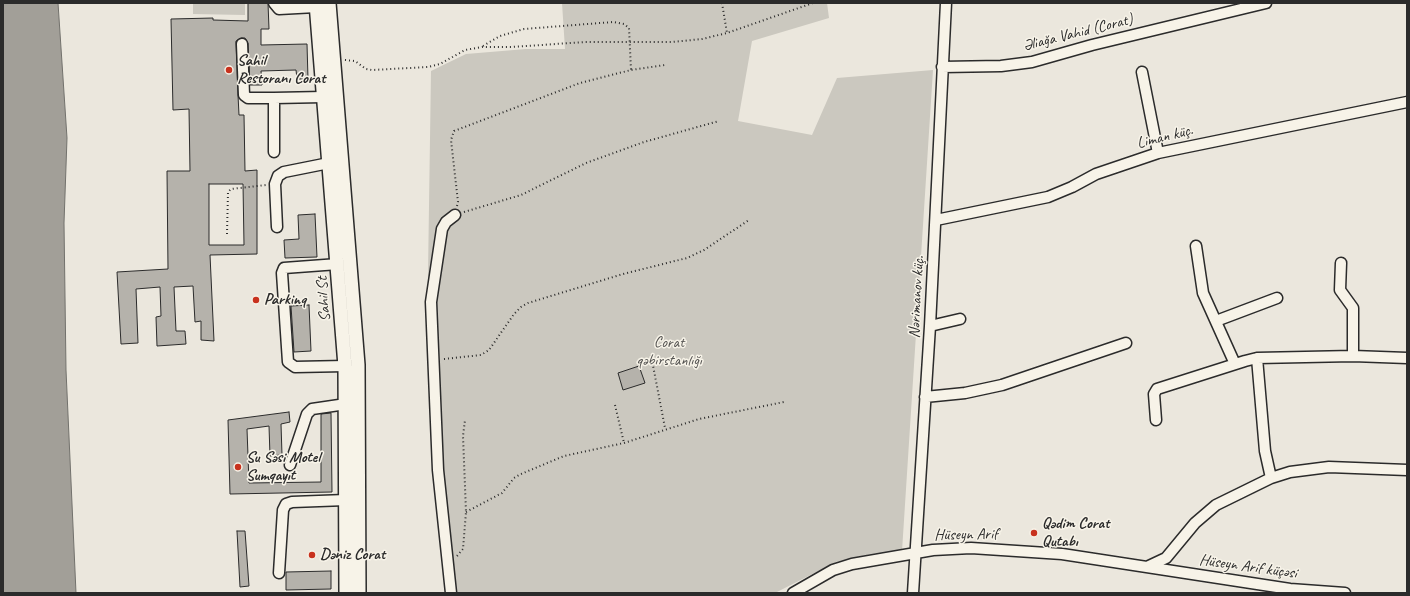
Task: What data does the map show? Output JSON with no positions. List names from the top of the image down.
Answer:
{
  "streets": {
    "main road": ["Sahil St"],
    "street": [
      "Əliağa Vahid (Corat)",
      "Liman küç.",
      "Nərimanov küç.",
      "Hüseyn Arif",
      "Hüseyn Arif küçəsi"
    ]
  },
  "crossings": [
    ["Əliağa Vahid (Corat)", "Nərimanov küç."],
    ["Liman küç.", "Nərimanov küç."],
    ["Nərimanov küç.", "Hüseyn Arif"],
    ["Hüseyn Arif", "Hüseyn Arif küçəsi"]
  ],
  "parks": ["Corat qəbirstanlığı"],
  "places": [
    "Sahil Restoranı Corat",
    "Parkinq",
    "Su Səsi Motel Sumqayıt",
    "Qədim Corat Qutabı",
    "Dəniz Corat"
  ]
}
